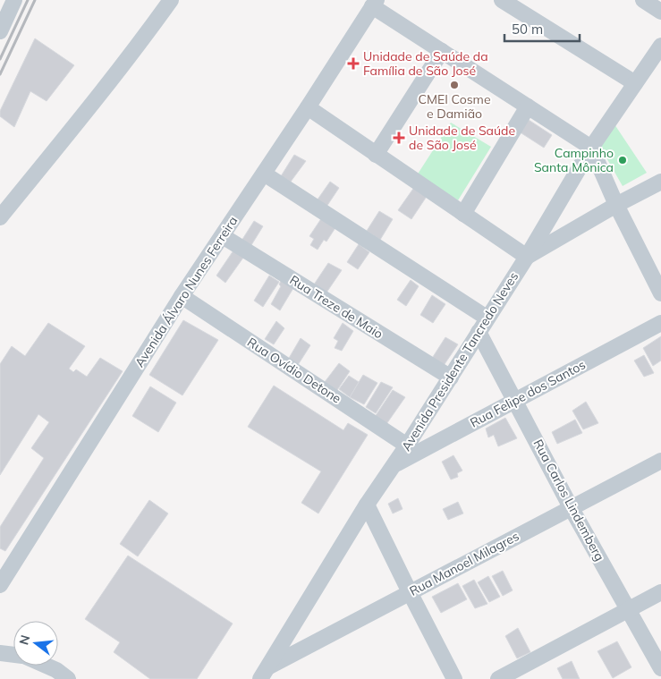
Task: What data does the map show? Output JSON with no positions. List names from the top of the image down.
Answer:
{
  "streets": {
    "street": [
      "Avenida Álvaro Nunes Ferreira",
      "Rua Treze de Maio",
      "Avenida Presidente Tancredo Neves",
      "Rua Ovídio Detone",
      "Rua Felipe dos Santos",
      "Rua Carlos Lindemberg",
      "Rua Manoel Milagres"
    ]
  },
  "crossings": [
    ["Avenida Álvaro Nunes Ferreira", "Rua Treze de Maio"],
    ["Avenida Álvaro Nunes Ferreira", "Rua Ovídio Detone"],
    ["Rua Treze de Maio", "Avenida Presidente Tancredo Neves"],
    ["Avenida Presidente Tancredo Neves", "Rua Ovídio Detone"],
    ["Avenida Presidente Tancredo Neves", "Rua Felipe dos Santos"],
    ["Avenida Presidente Tancredo Neves", "Rua Carlos Lindemberg"],
    ["Avenida Presidente Tancredo Neves", "Rua Manoel Milagres"],
    ["Rua Felipe dos Santos", "Rua Carlos Lindemberg"],
    ["Rua Carlos Lindemberg", "Rua Manoel Milagres"]
  ],
  "places": {
    "health": ["Unidade de Saúde da Família de São José", "Unidade de Saúde de São José"],
    "other": ["CMEI Cosme e Damião", "Campinho Santa Mônica"]
  },
  "scale_bar": "50 m",
  "north": "left"
}
